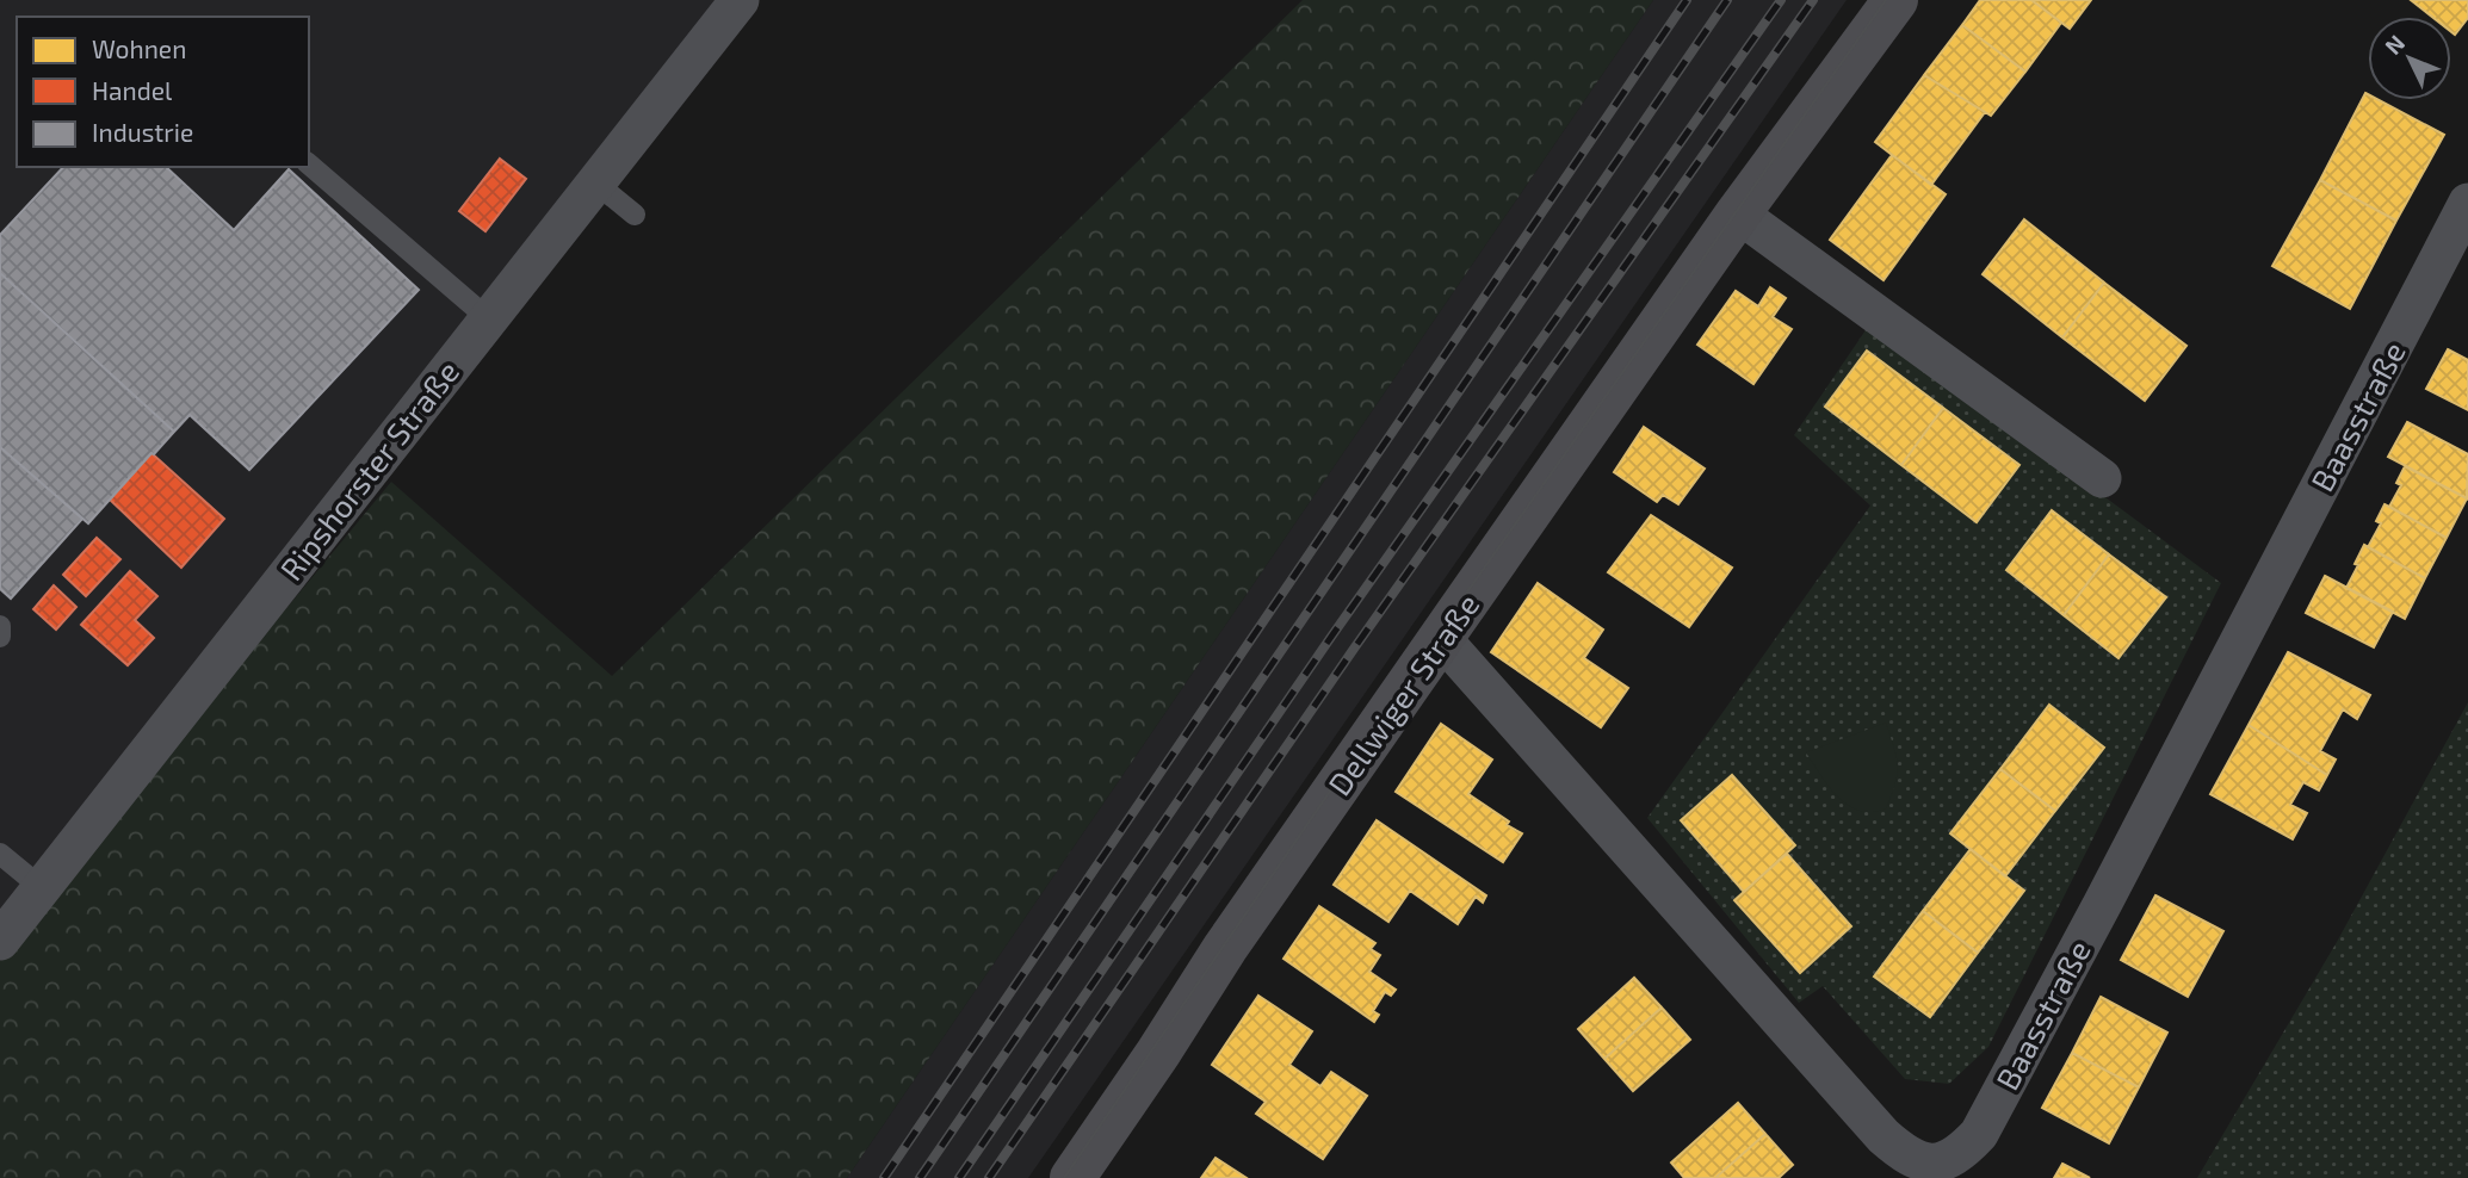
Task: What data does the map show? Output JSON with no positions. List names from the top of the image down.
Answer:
{
  "streets": {
    "main road": ["Dellwiger Straße"],
    "street": ["Baasstraße", "Ripshorster Straße"]
  },
  "crossings": [
    ["Baasstraße", "Dellwiger Straße"]
  ],
  "legend": ["Wohnen", "Handel", "Industrie"],
  "north": "top left"
}
